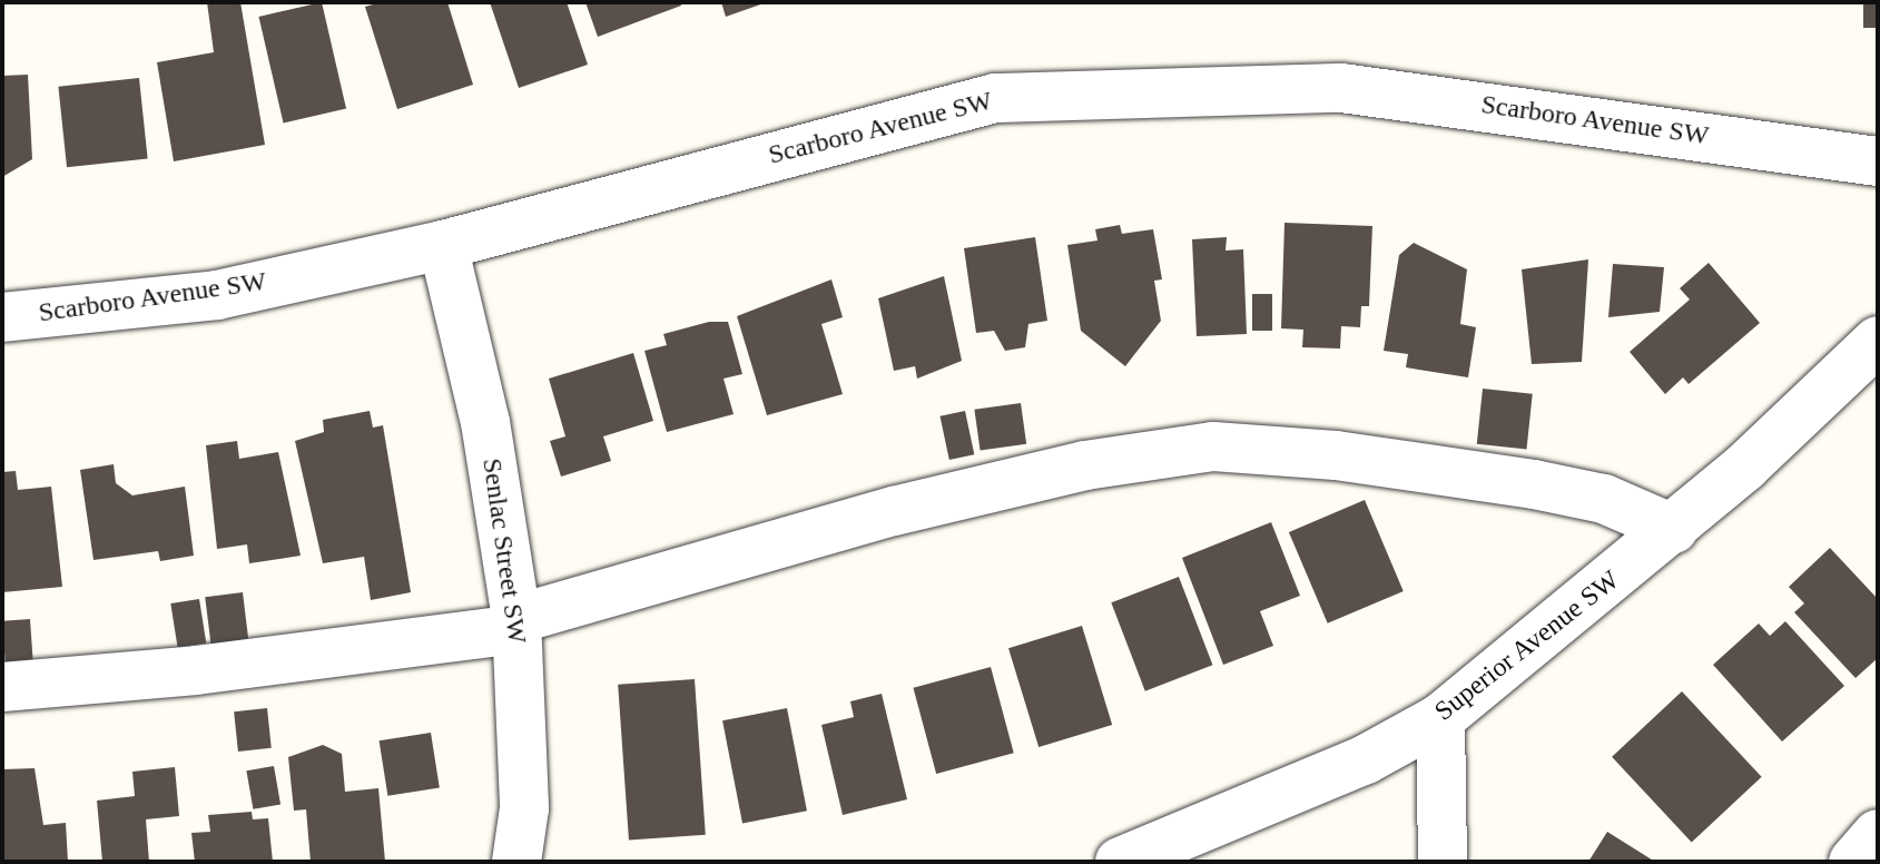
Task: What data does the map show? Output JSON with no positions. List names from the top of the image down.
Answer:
{
  "streets": {
    "street": ["Scarboro Avenue SW", "Senlac Street SW", "Superior Avenue SW"]
  },
  "crossings": [
    ["Scarboro Avenue SW", "Senlac Street SW"]
  ]
}
